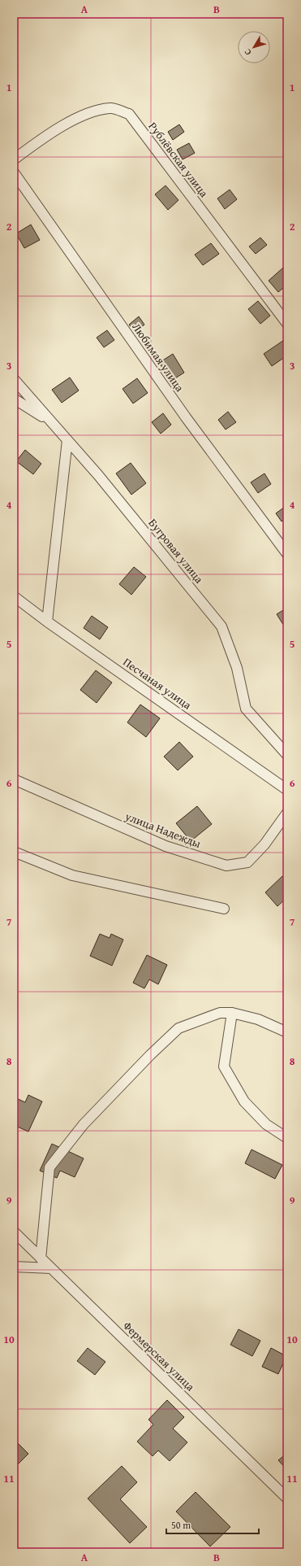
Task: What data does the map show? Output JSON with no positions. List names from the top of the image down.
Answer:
{
  "streets": {
    "street": [
      "Рублёвская улица",
      "Любимая улица",
      "Бугровая улица",
      "Песчаная улица",
      "улица Надежды",
      "Фермерская улица"
    ]
  },
  "scale_bar": "50 m",
  "north": "bottom left",
  "grid": {
    "columns": ["A", "B"],
    "rows": [
      "1",
      "2",
      "3",
      "4",
      "5",
      "6",
      "7",
      "8",
      "9",
      "10",
      "11"
    ]
  }
}
